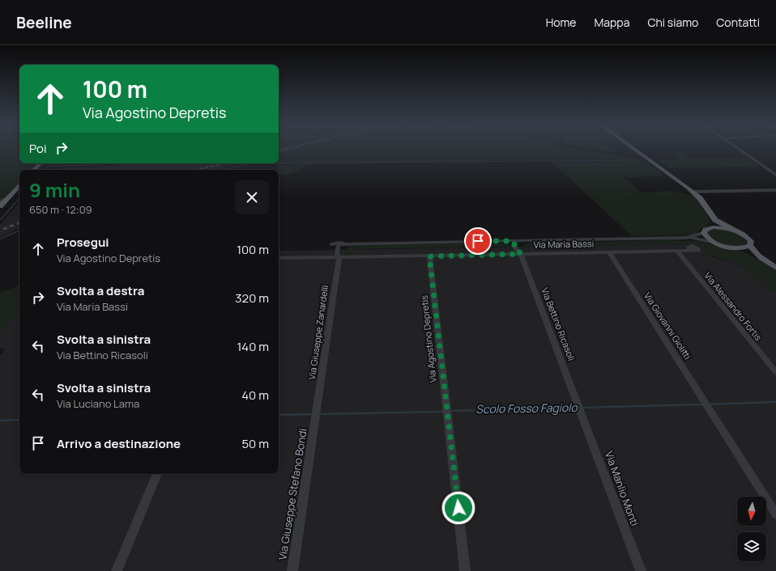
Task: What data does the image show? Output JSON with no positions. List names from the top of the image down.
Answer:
{
  "streets": {
    "street": [
      "Via Maria Bassi",
      "Via Alessandro Fortis",
      "Via Bettino Ricasoli",
      "Via Giovanni Giolitti",
      "Via Giuseppe Zanardelli",
      "Via Agostino Depretis",
      "Via Manlio Monti",
      "Via Giuseppe Stefano Bondi"
    ]
  },
  "crossings": [
    ["Via Maria Bassi", "Via Alessandro Fortis"],
    ["Via Maria Bassi", "Via Bettino Ricasoli"],
    ["Via Maria Bassi", "Via Giovanni Giolitti"],
    ["Via Maria Bassi", "Via Giuseppe Zanardelli"],
    ["Via Maria Bassi", "Via Agostino Depretis"],
    ["Via Bettino Ricasoli", "Via Manlio Monti"],
    ["Via Giuseppe Zanardelli", "Via Giuseppe Stefano Bondi"]
  ],
  "water": ["Scolo Fosso Fagiolo"],
  "north": "bottom",
  "page": {
    "header": "Beeline",
    "nav": [
      "Home",
      "Mappa",
      "Chi siamo",
      "Contatti"
    ],
    "turn": ["100 m", "Via Agostino Depretis"],
    "then": "Poi",
    "heading": ["9 min", "650 m · 12:09"],
    "list": [
      {
        "name": "Prosegui",
        "note": "Via Agostino Depretis",
        "value": "100 m"
      },
      {
        "name": "Svolta a destra",
        "note": "Via Maria Bassi",
        "value": "320 m"
      },
      {
        "name": "Svolta a sinistra",
        "note": "Via Bettino Ricasoli",
        "value": "140 m"
      },
      {
        "name": "Svolta a sinistra",
        "note": "Via Luciano Lama",
        "value": "40 m"
      },
      {
        "name": "Arrivo a destinazione",
        "value": "50 m"
      }
    ]
  }
}
